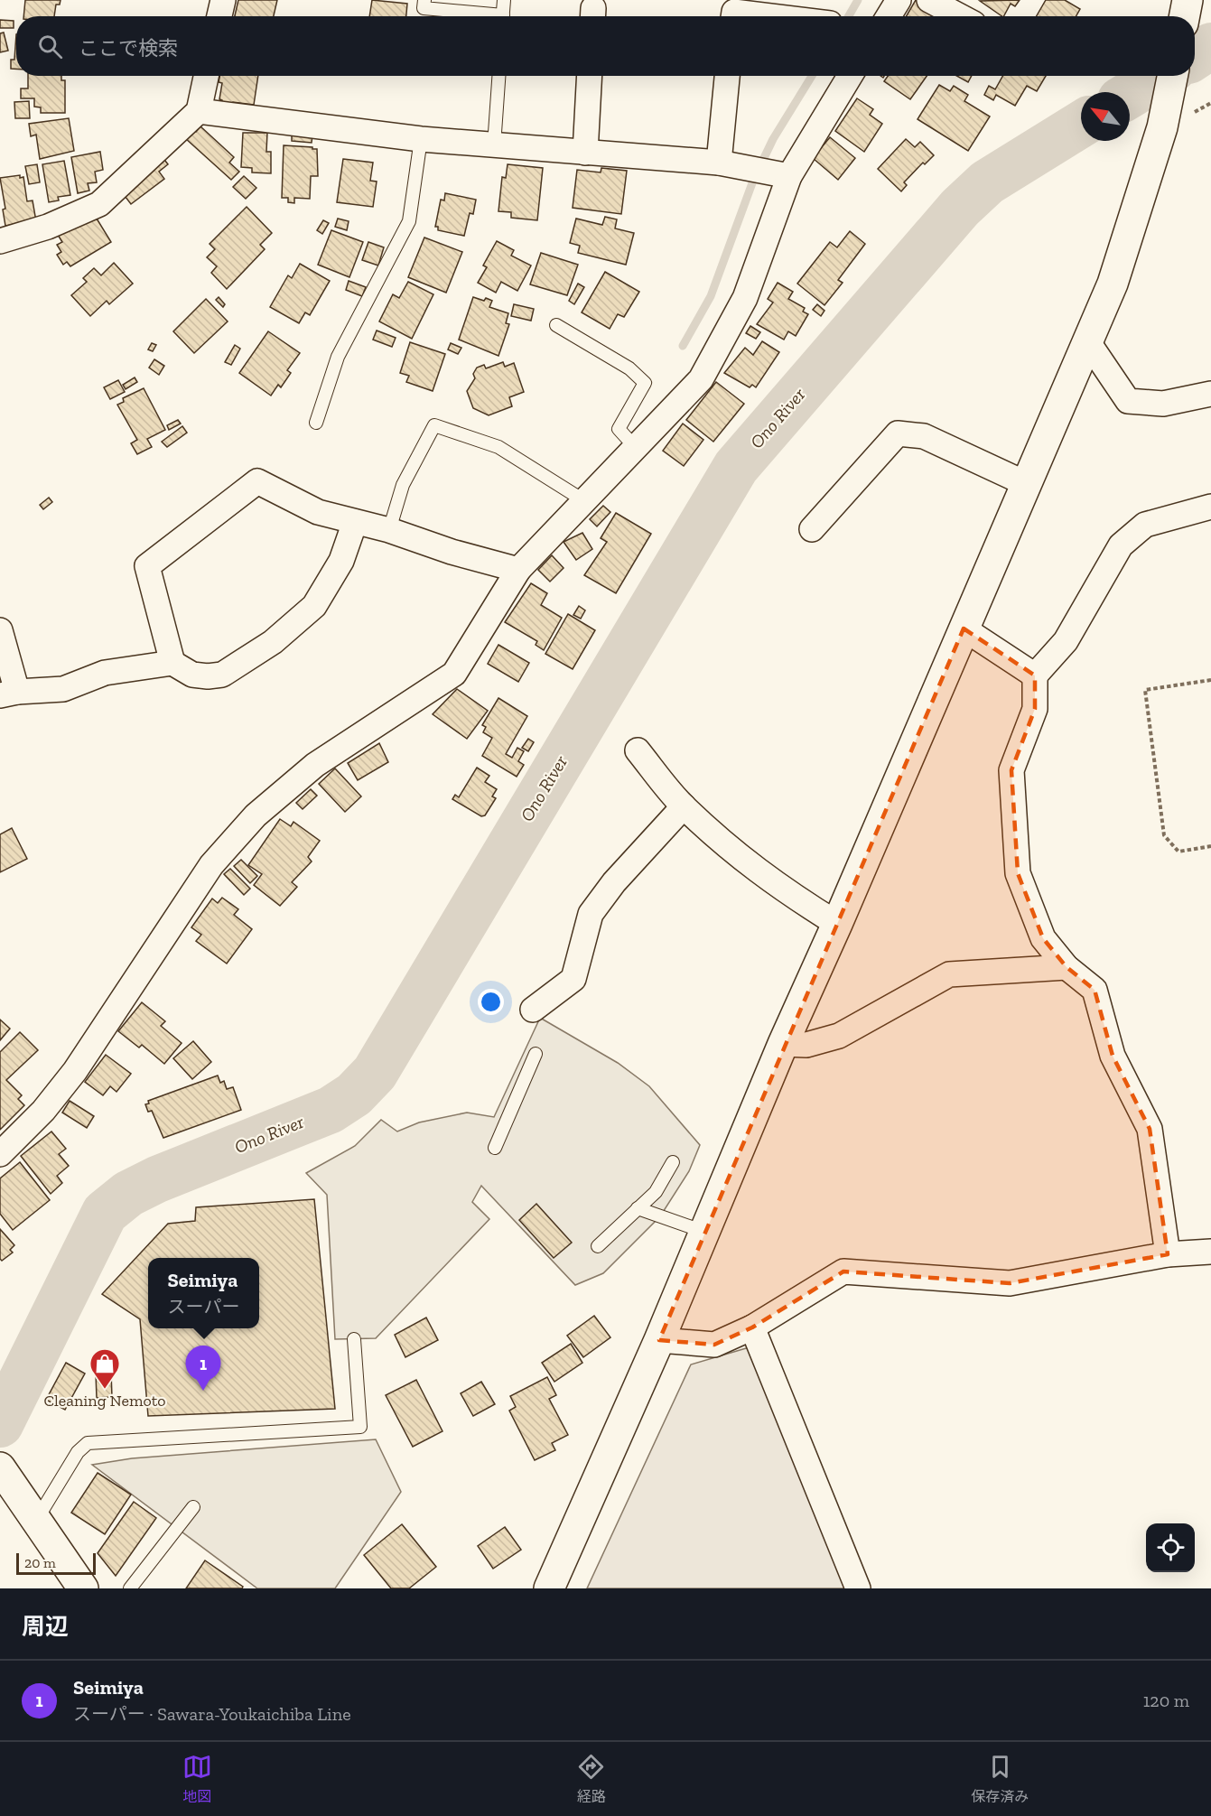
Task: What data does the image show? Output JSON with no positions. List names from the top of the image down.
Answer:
{
  "water": ["Ono River"],
  "places": {
    "shop": ["Cleaning Nemoto"]
  },
  "scale_bar": "20 m",
  "north": "top left",
  "page": {
    "search": "ここで検索",
    "popup": ["Seimiya", "スーパー"],
    "pins": "1",
    "scale": "20 m",
    "heading": "周辺",
    "list": [
      {
        "mark": "1",
        "name": "Seimiya",
        "note": "スーパー · Sawara-Youkaichiba Line",
        "value": "120 m"
      }
    ],
    "nav": ["地図", "経路", "保存済み"]
  }
}
